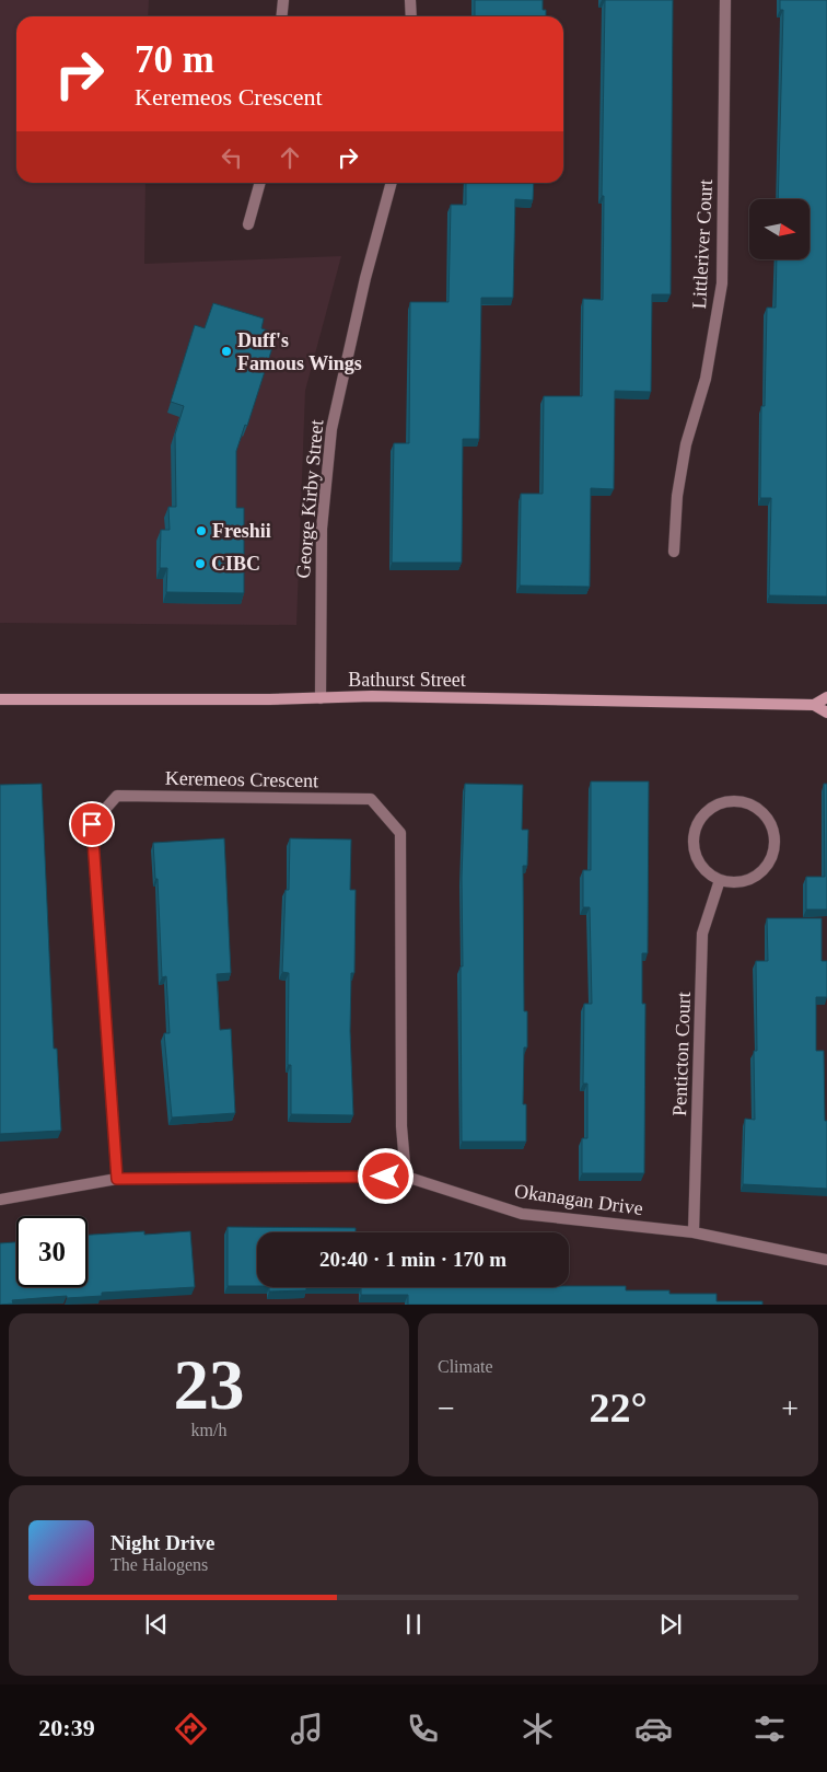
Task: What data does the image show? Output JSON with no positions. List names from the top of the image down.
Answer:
{
  "streets": {
    "main road": ["Bathurst Street"],
    "street": [
      "Littleriver Court",
      "George Kirby Street",
      "Keremeos Crescent",
      "Penticton Court",
      "Okanagan Drive"
    ]
  },
  "crossings": [
    ["George Kirby Street", "Bathurst Street"],
    ["Keremeos Crescent", "Okanagan Drive"],
    ["Penticton Court", "Okanagan Drive"]
  ],
  "places": ["Duff's Famous Wings", "Freshii", "CIBC"],
  "north": "right",
  "page": {
    "turn": ["70 m", "Keremeos Crescent"],
    "limit": "30",
    "trip": "20:40 · 1 min · 170 m",
    "tile": [
      ["23", "km/h"],
      "Climate"
    ],
    "heat": ["−", "22°", "+"],
    "song": ["Night Drive", "The Halogens"],
    "tabs": "20:39"
  }
}
